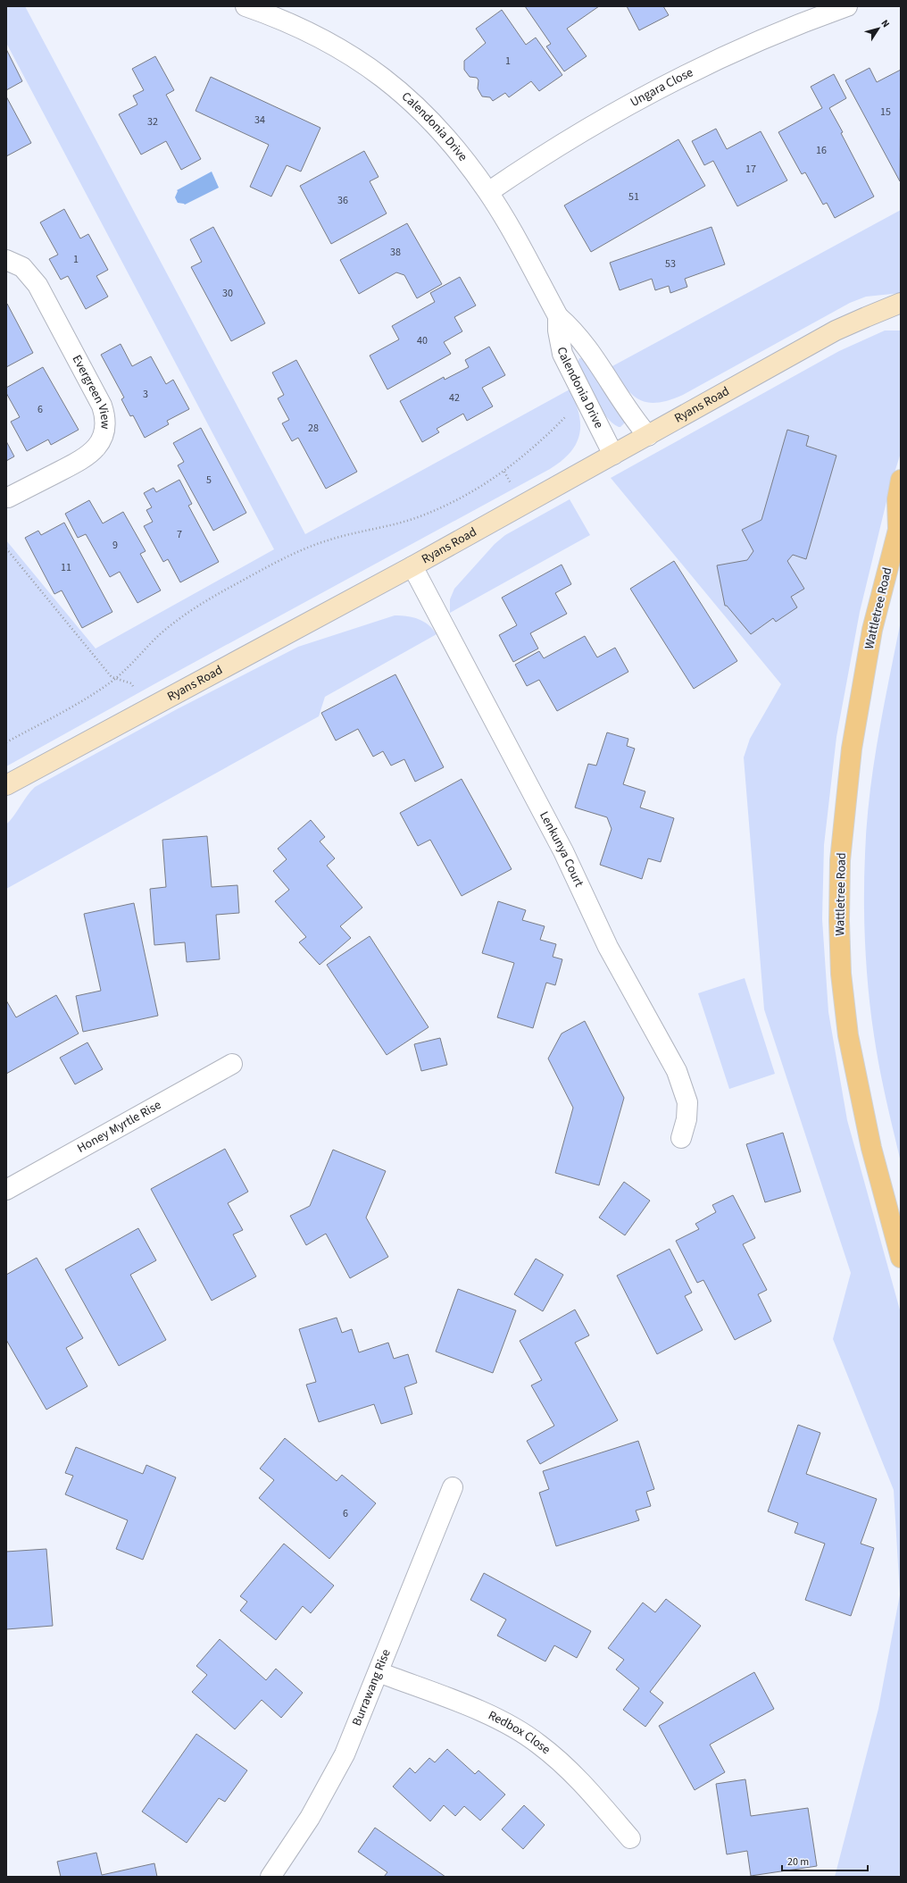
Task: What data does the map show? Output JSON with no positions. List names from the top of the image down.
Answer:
{
  "streets": {
    "main road": ["Wattletree Road"],
    "street": [
      "Ungara Close",
      "Calendonia Drive",
      "Evergreen View",
      "Ryans Road",
      "Lenkunya Court",
      "Honey Myrtle Rise",
      "Burrawang Rise",
      "Redbox Close"
    ]
  },
  "crossings": [
    ["Ungara Close", "Calendonia Drive"],
    ["Calendonia Drive", "Ryans Road"],
    ["Ryans Road", "Lenkunya Court"],
    ["Burrawang Rise", "Redbox Close"]
  ],
  "house_numbers": [
    "1",
    "15",
    "34",
    "32",
    "16",
    "17",
    "51",
    "36",
    "38",
    "1",
    "53",
    "30",
    "40",
    "3",
    "42",
    "6",
    "28",
    "5",
    "7",
    "9",
    "11",
    "6"
  ],
  "scale_bar": "20 m",
  "north": "top right"
}
